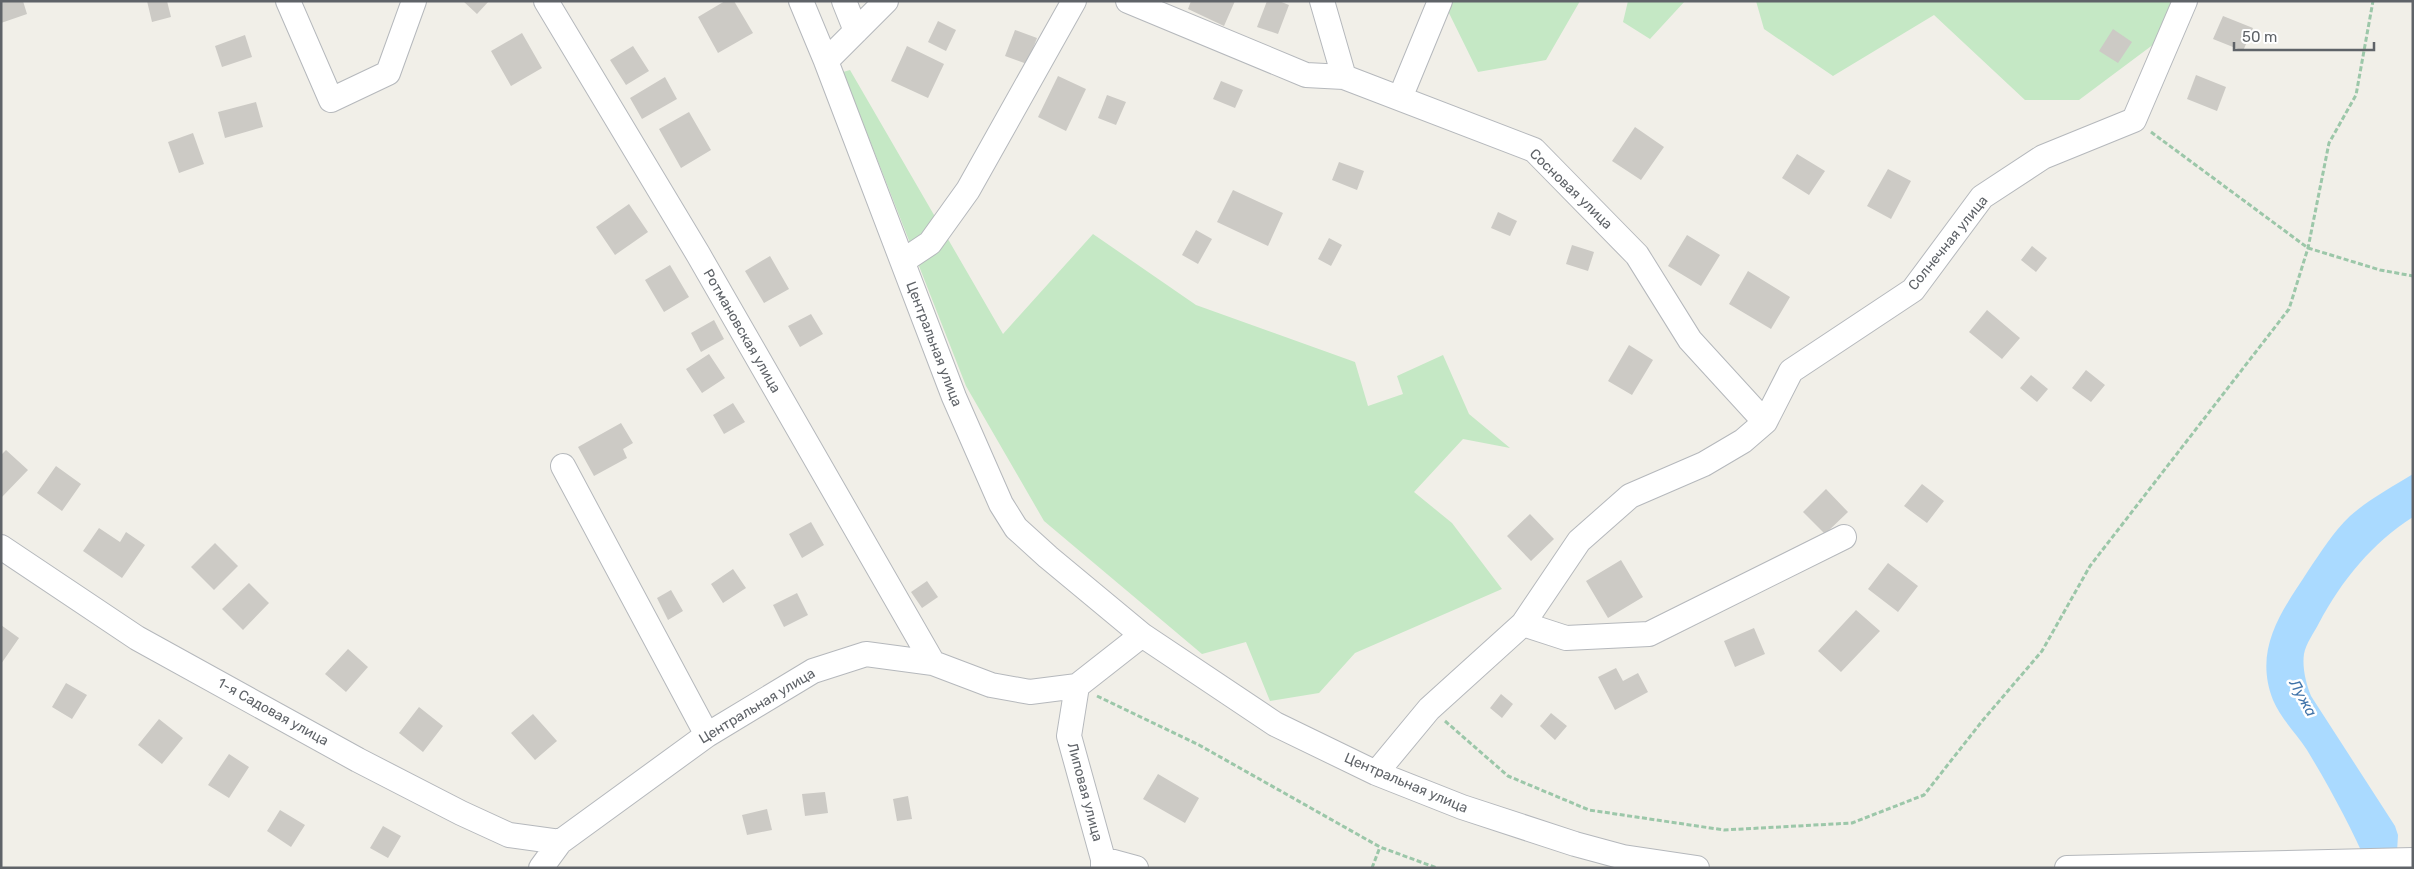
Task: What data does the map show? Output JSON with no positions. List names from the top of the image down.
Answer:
{
  "streets": {
    "street": [
      "Сосновая улица",
      "Солнечная улица",
      "Ротмановская улица",
      "Центральная улица",
      "1-я Садовая улица",
      "Липовая улица"
    ]
  },
  "crossings": [
    ["Сосновая улица", "Солнечная улица"],
    ["Солнечная улица", "Центральная улица"],
    ["Ротмановская улица", "Центральная улица"],
    ["Центральная улица", "1-я Садовая улица"],
    ["Центральная улица", "Липовая улица"]
  ],
  "water": ["Лужа"],
  "scale_bar": "50 m"
}
